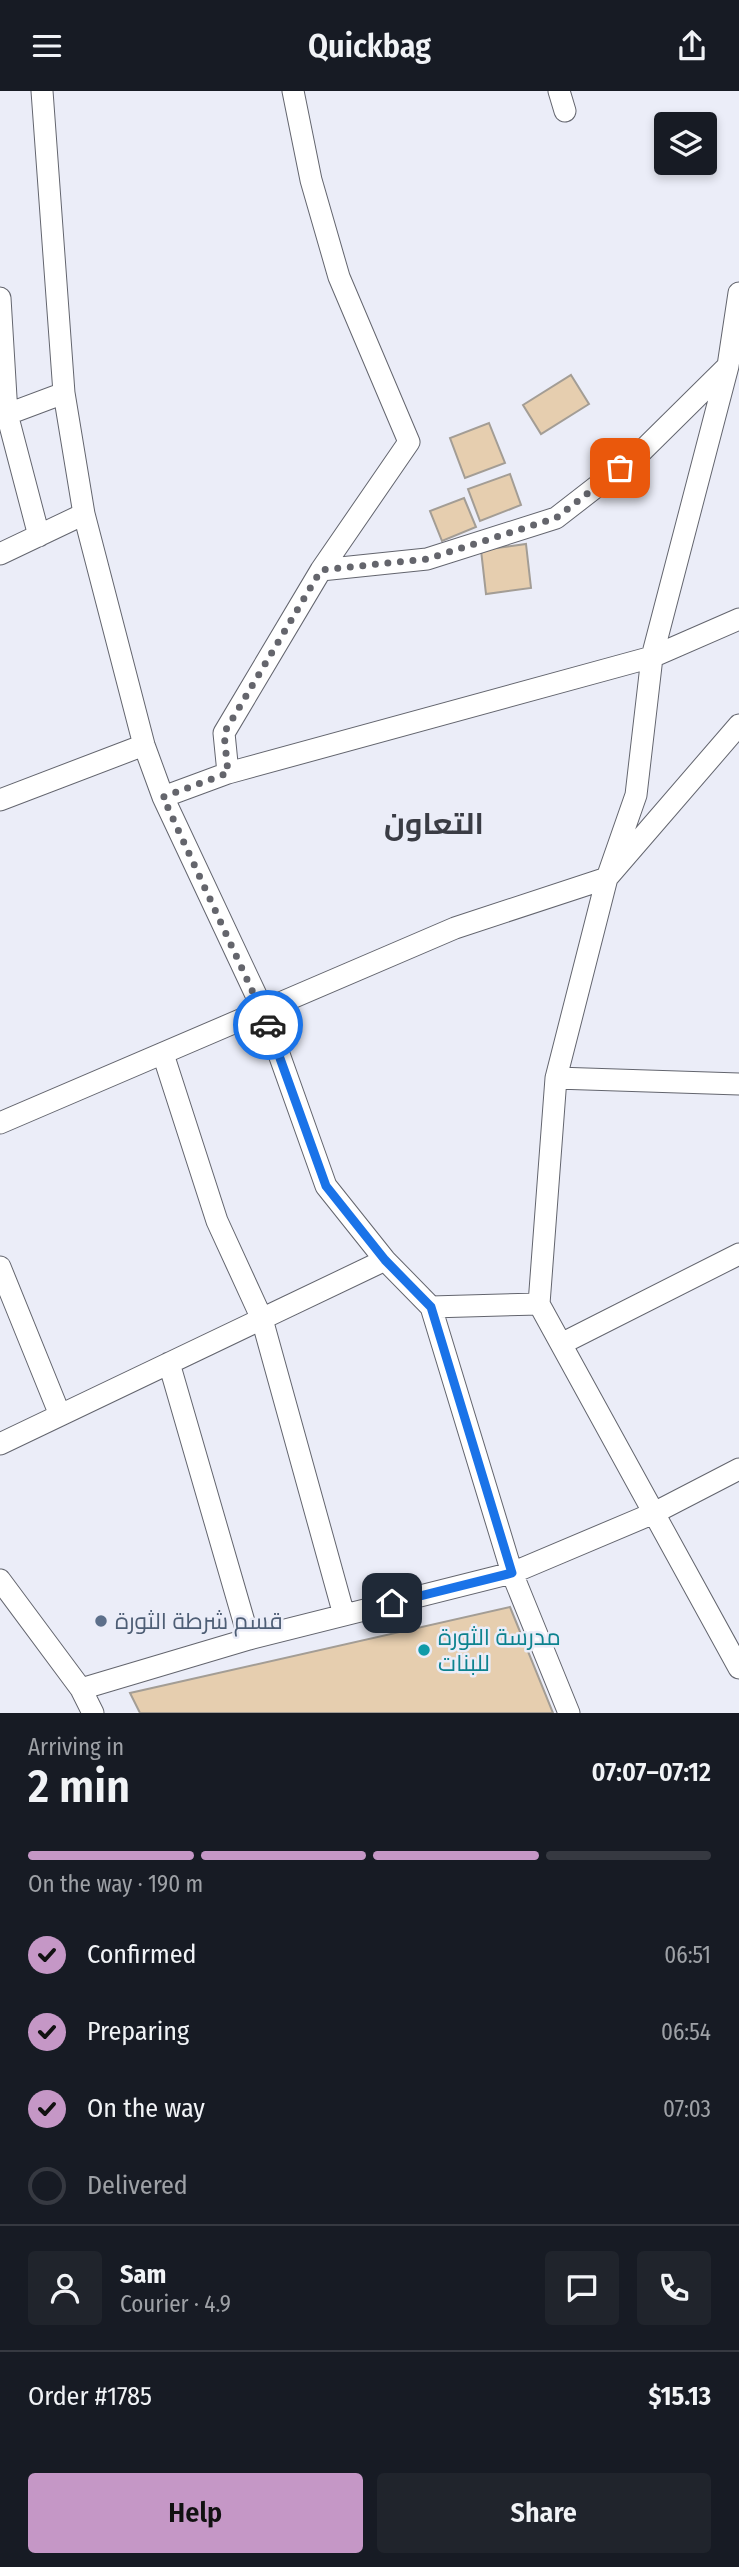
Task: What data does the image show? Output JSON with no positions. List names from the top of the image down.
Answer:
{
  "districts": ["التعاون"],
  "places": ["قسم شرطة الثورة", "مدرسة الثورة للبنات"],
  "page": {
    "header": "Quickbag",
    "heading": ["2 min", "Arriving in", "07:07–07:12"],
    "panel": [
      "Sam",
      "Courier · 4.9",
      "Order #1785",
      "$15.13"
    ],
    "bar": "On the way · 190 m",
    "list": [
      ["Confirmed", "06:51"],
      ["Preparing", "06:54"],
      ["On the way", "07:03"],
      "Delivered"
    ],
    "buttons": ["Help", "Share"]
  }
}
